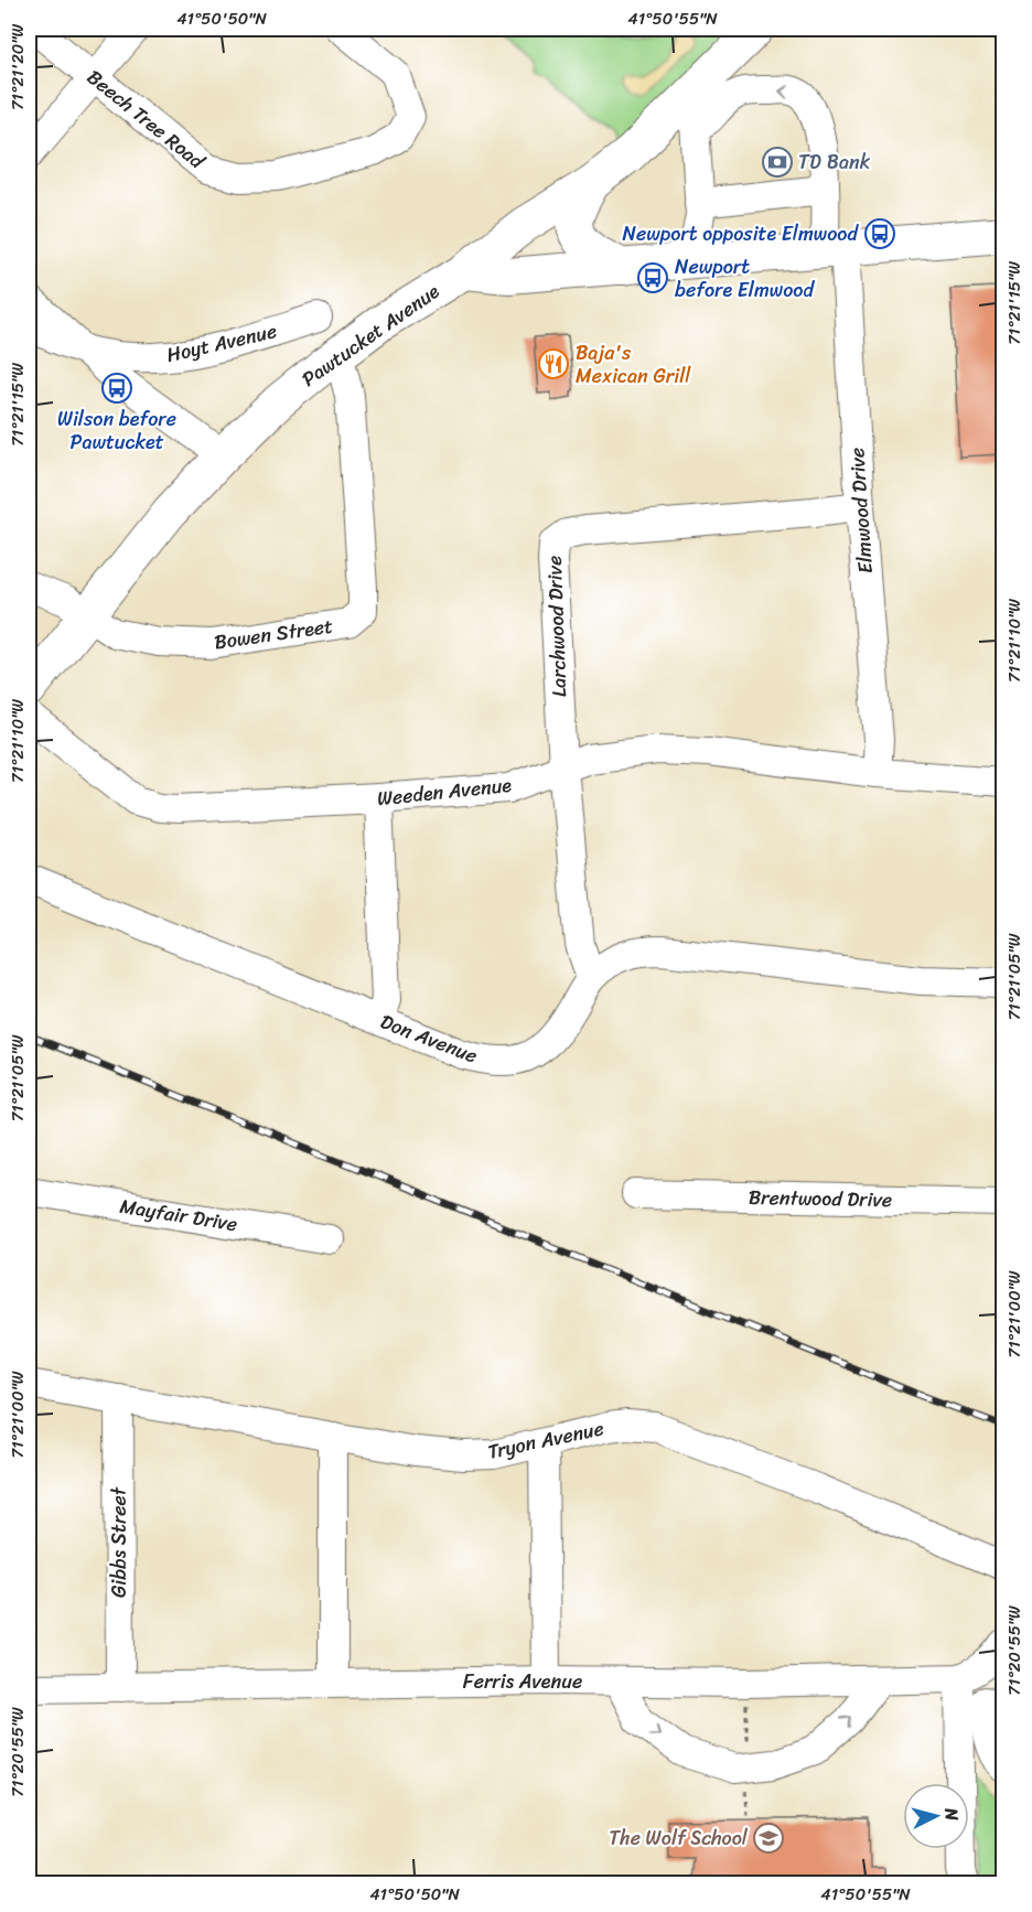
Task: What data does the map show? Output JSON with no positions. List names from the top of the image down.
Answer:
{
  "streets": {
    "main road": ["Pawtucket Avenue"],
    "street": [
      "Beech Tree Road",
      "Hoyt Avenue",
      "Elmwood Drive",
      "Larchwood Drive",
      "Bowen Street",
      "Weeden Avenue",
      "Don Avenue",
      "Brentwood Drive",
      "Mayfair Drive",
      "Tryon Avenue",
      "Gibbs Street",
      "Ferris Avenue"
    ]
  },
  "crossings": [
    ["Pawtucket Avenue", "Elmwood Drive"],
    ["Pawtucket Avenue", "Bowen Street"],
    ["Elmwood Drive", "Larchwood Drive"],
    ["Elmwood Drive", "Weeden Avenue"],
    ["Larchwood Drive", "Weeden Avenue"],
    ["Larchwood Drive", "Don Avenue"],
    ["Tryon Avenue", "Gibbs Street"],
    ["Gibbs Street", "Ferris Avenue"]
  ],
  "places": {
    "bank": ["TD Bank"],
    "bus stop": ["Newport opposite Elmwood", "Newport before Elmwood", "Wilson before Pawtucket"],
    "restaurant": ["Baja's Mexican Grill"],
    "school or university": ["The Wolf School"]
  },
  "north": "right",
  "coordinates": [
    "41°50'50\"N",
    "41°50'55\"N",
    "71°21'20\"W",
    "71°21'15\"W",
    "71°21'10\"W",
    "71°21'05\"W",
    "71°21'00\"W",
    "71°20'55\"W"
  ]
}
